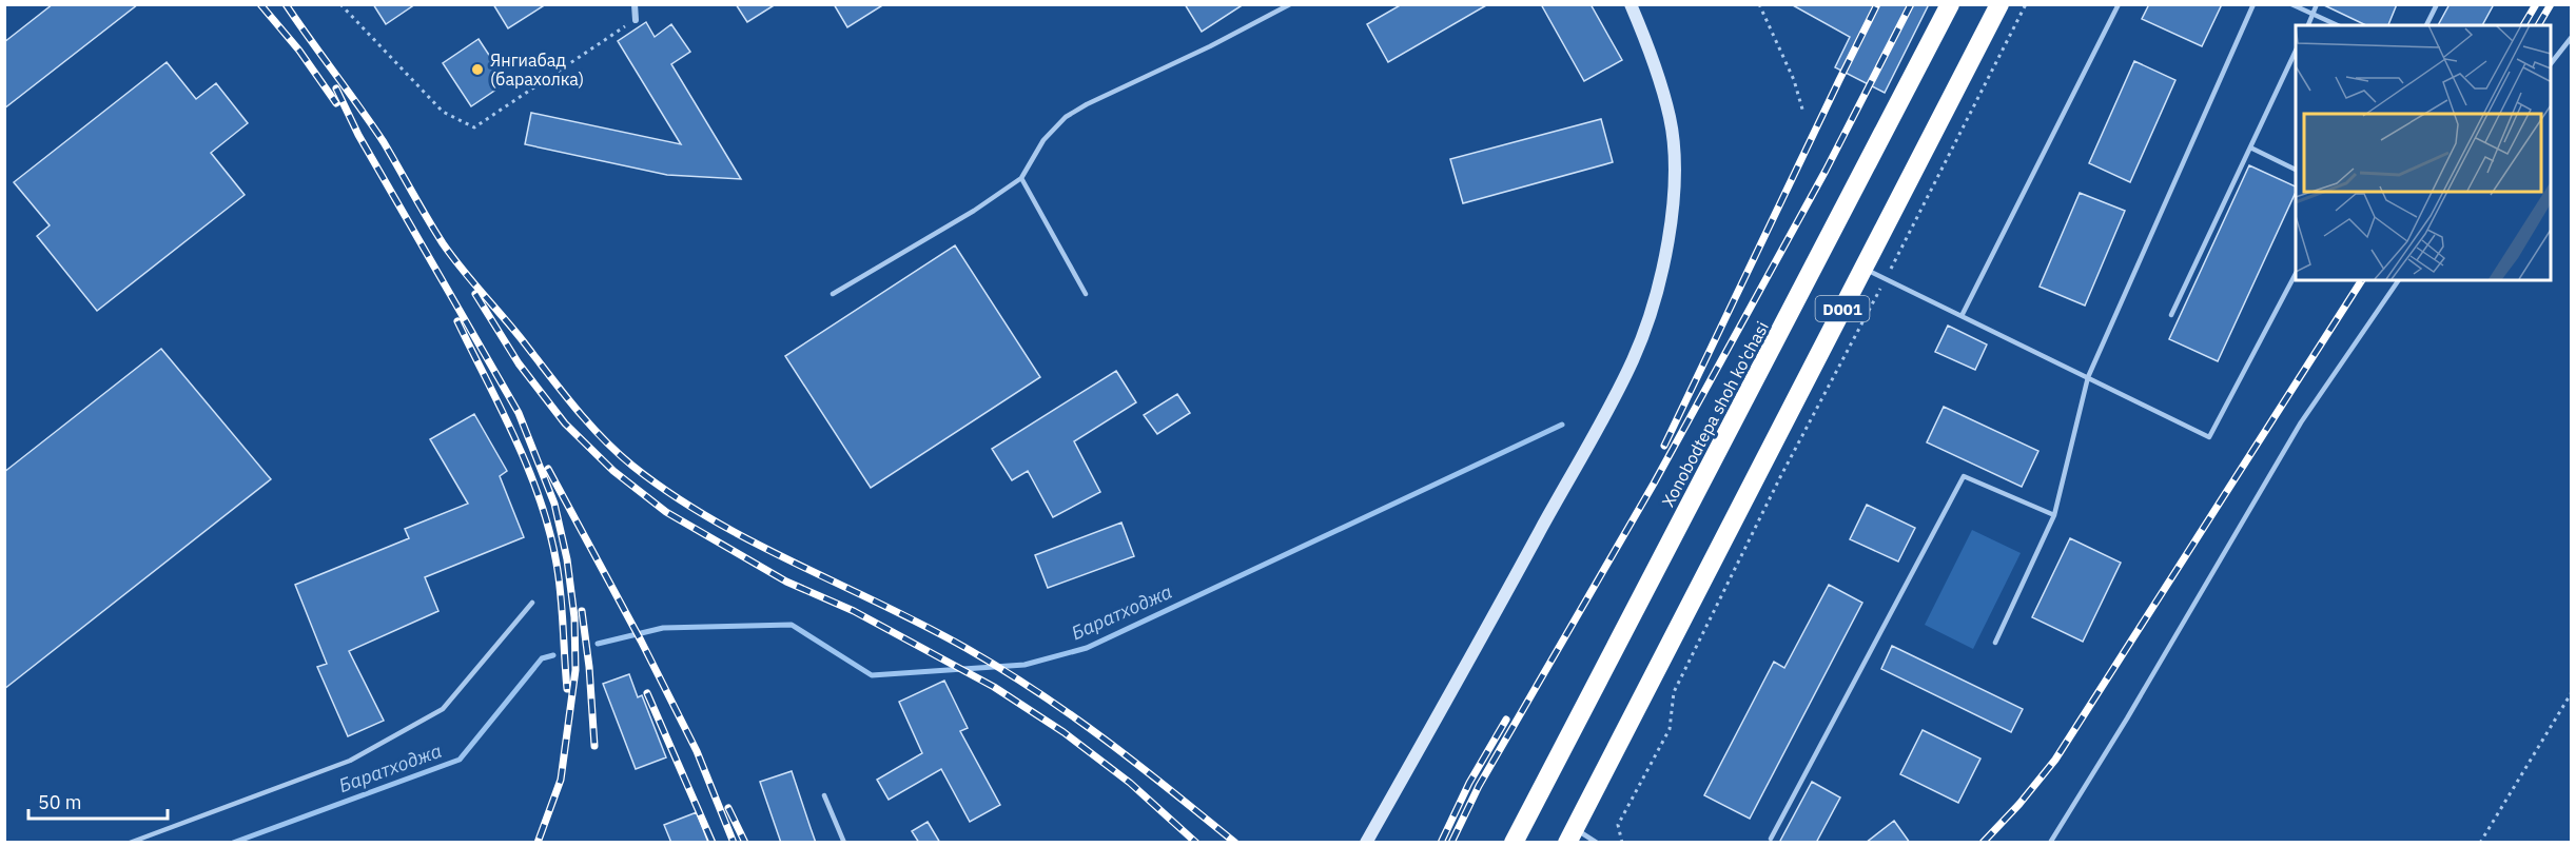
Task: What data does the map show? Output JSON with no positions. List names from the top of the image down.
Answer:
{
  "streets": {
    "highway": ["D001", "Xonobodtepa shoh ko'chasi"]
  },
  "water": ["Баратходжа"],
  "places": ["Янгиабад (барахолка)"],
  "scale_bar": "50 m"
}
